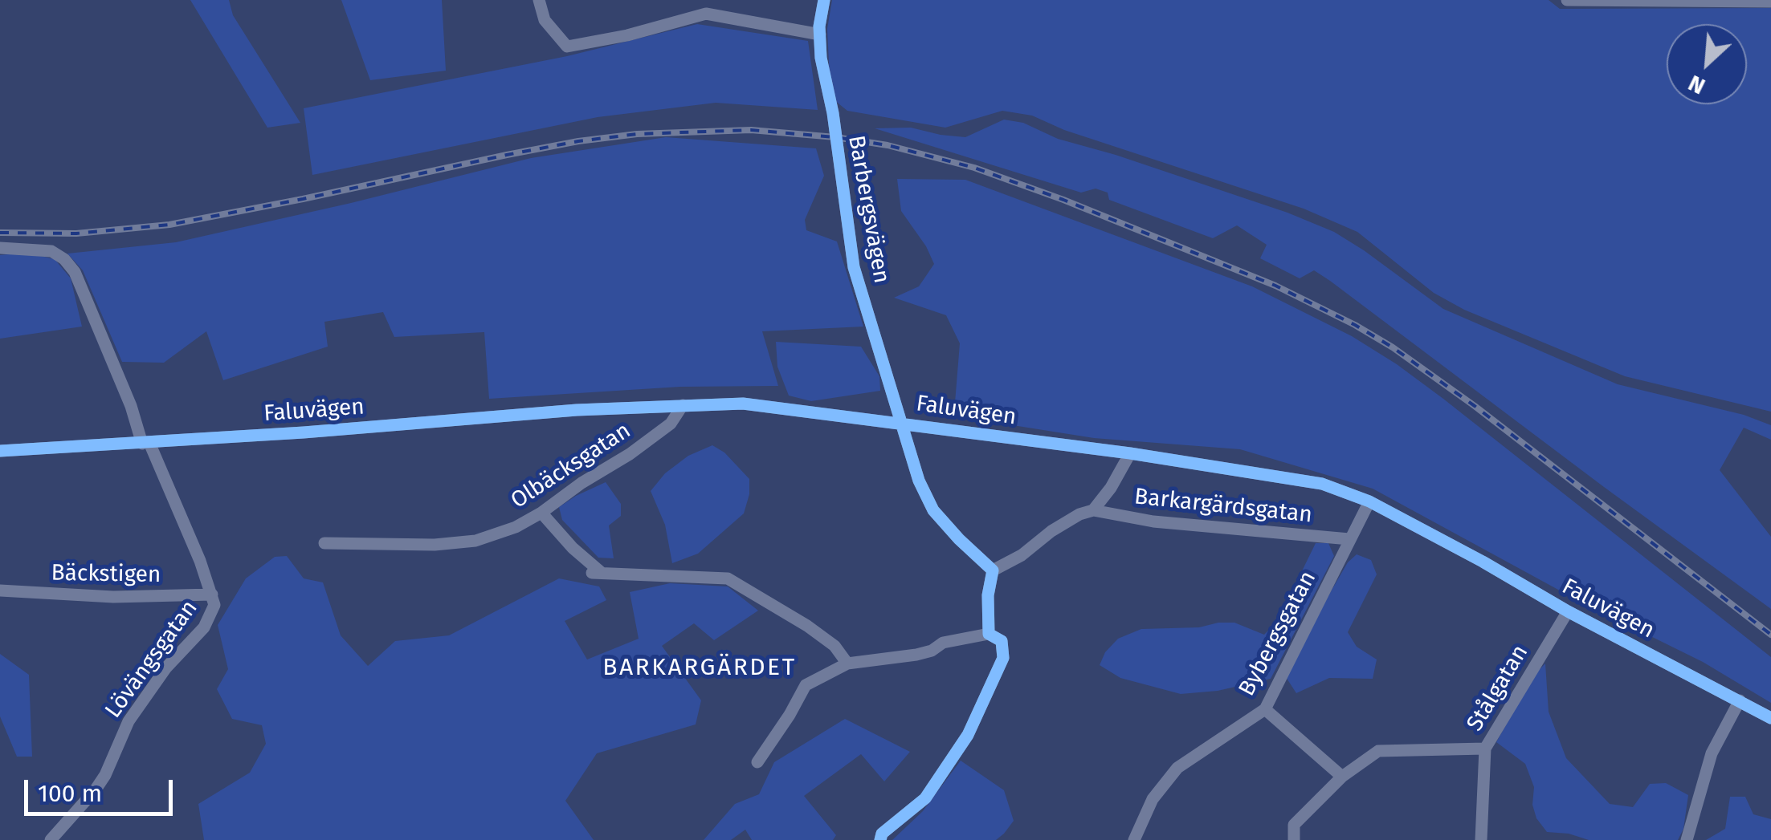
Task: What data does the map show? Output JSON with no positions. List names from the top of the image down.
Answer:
{
  "streets": {
    "street": [
      "Barbergsvägen",
      "Faluvägen",
      "Olbäcksgatan",
      "Barkargärdsgatan",
      "Bäckstigen",
      "Bybergsgatan",
      "Lövängsgatan",
      "Stålgatan"
    ]
  },
  "crossings": [
    ["Barbergsvägen", "Faluvägen"],
    ["Barbergsvägen", "Barkargärdsgatan"],
    ["Faluvägen", "Olbäcksgatan"],
    ["Faluvägen", "Barkargärdsgatan"],
    ["Faluvägen", "Lövängsgatan"],
    ["Faluvägen", "Stålgatan"],
    ["Barkargärdsgatan", "Bybergsgatan"],
    ["Bäckstigen", "Lövängsgatan"]
  ],
  "districts": ["BARKARGÄRDET"],
  "scale_bar": "100 m",
  "north": "bottom left"
}
